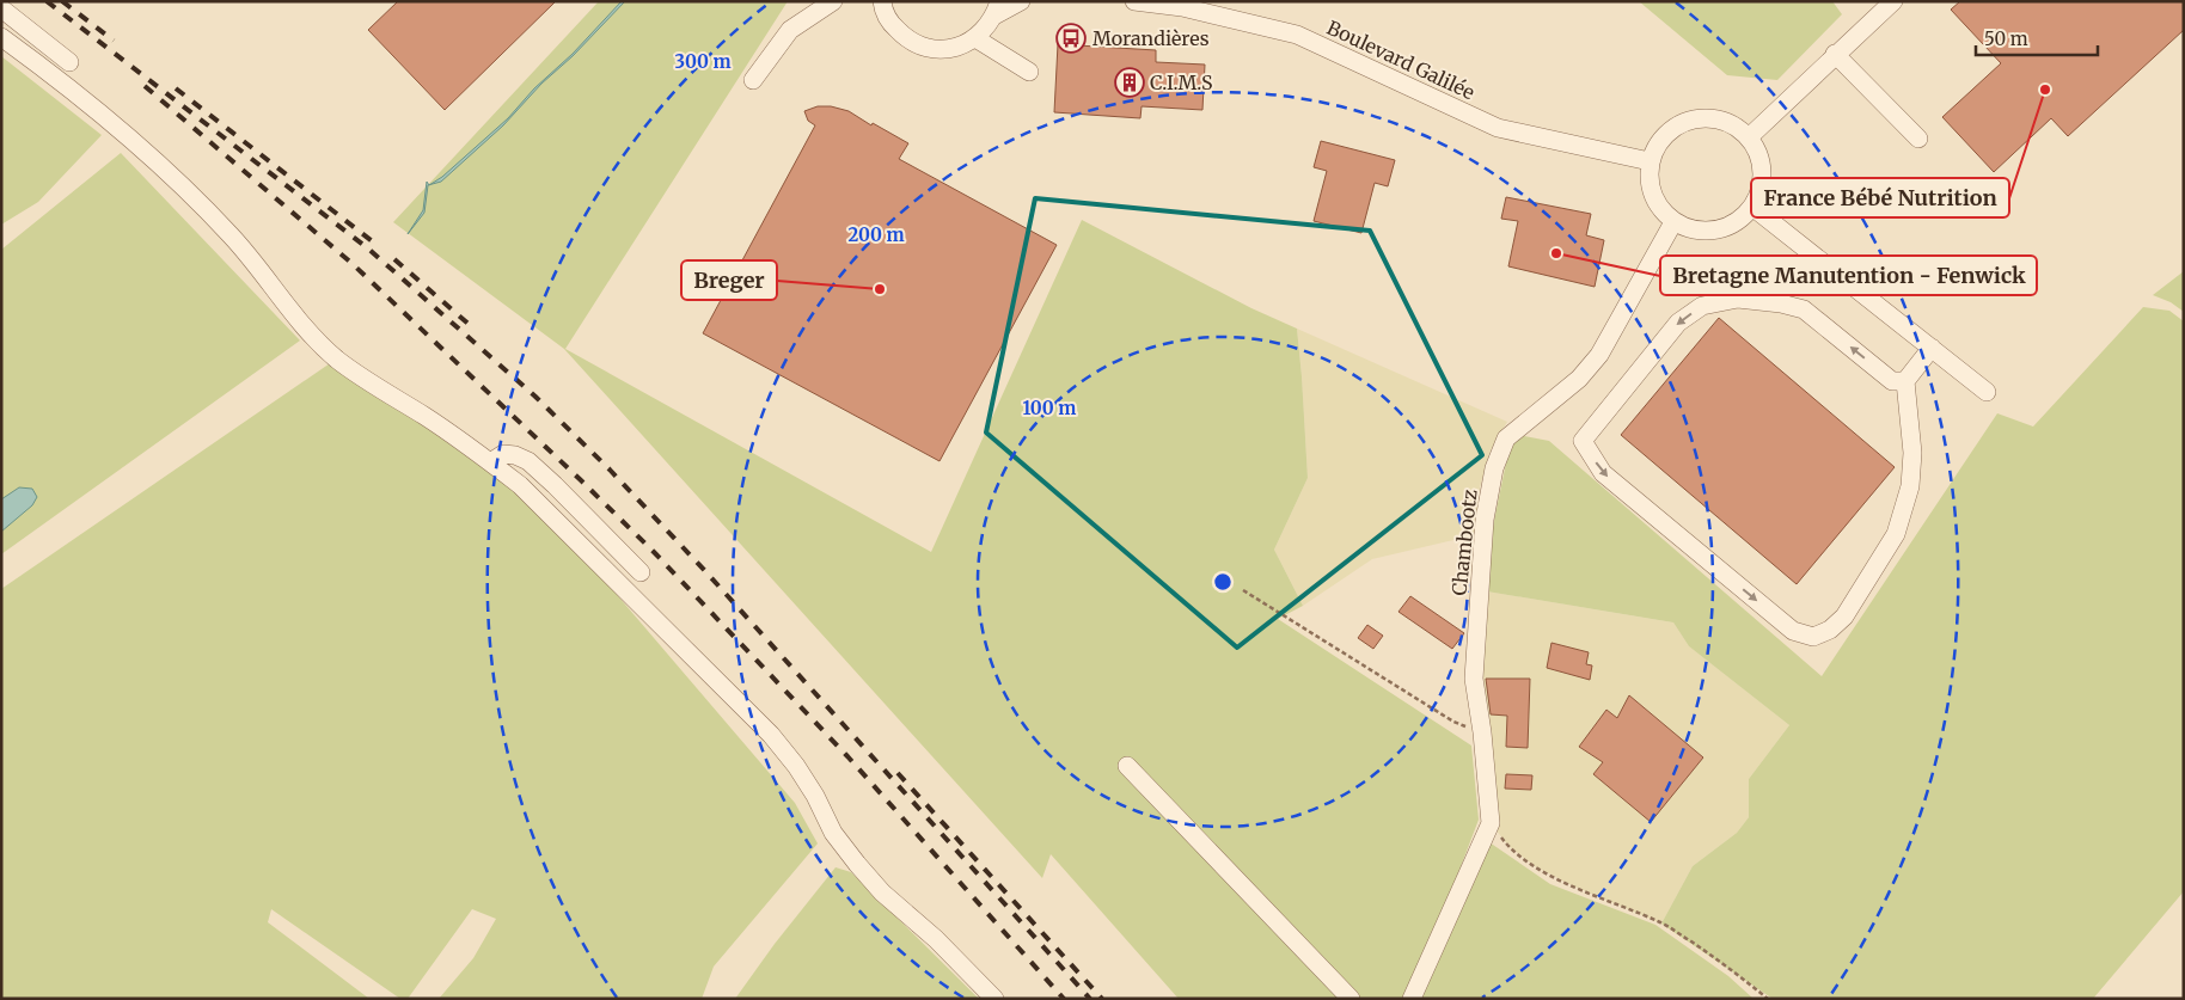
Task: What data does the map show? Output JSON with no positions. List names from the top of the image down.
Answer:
{
  "streets": {
    "street": ["Boulevard Galilée", "Chambootz"]
  },
  "crossings": [
    ["Boulevard Galilée", "Chambootz"]
  ],
  "places": {
    "bus stop": ["Morandières"],
    "building": ["C.I.M.S"],
    "other": ["France Bébé Nutrition", "Bretagne Manutention - Fenwick", "Breger"]
  },
  "scale_bar": "50 m",
  "rings": ["300 m", "200 m", "100 m"]
}
